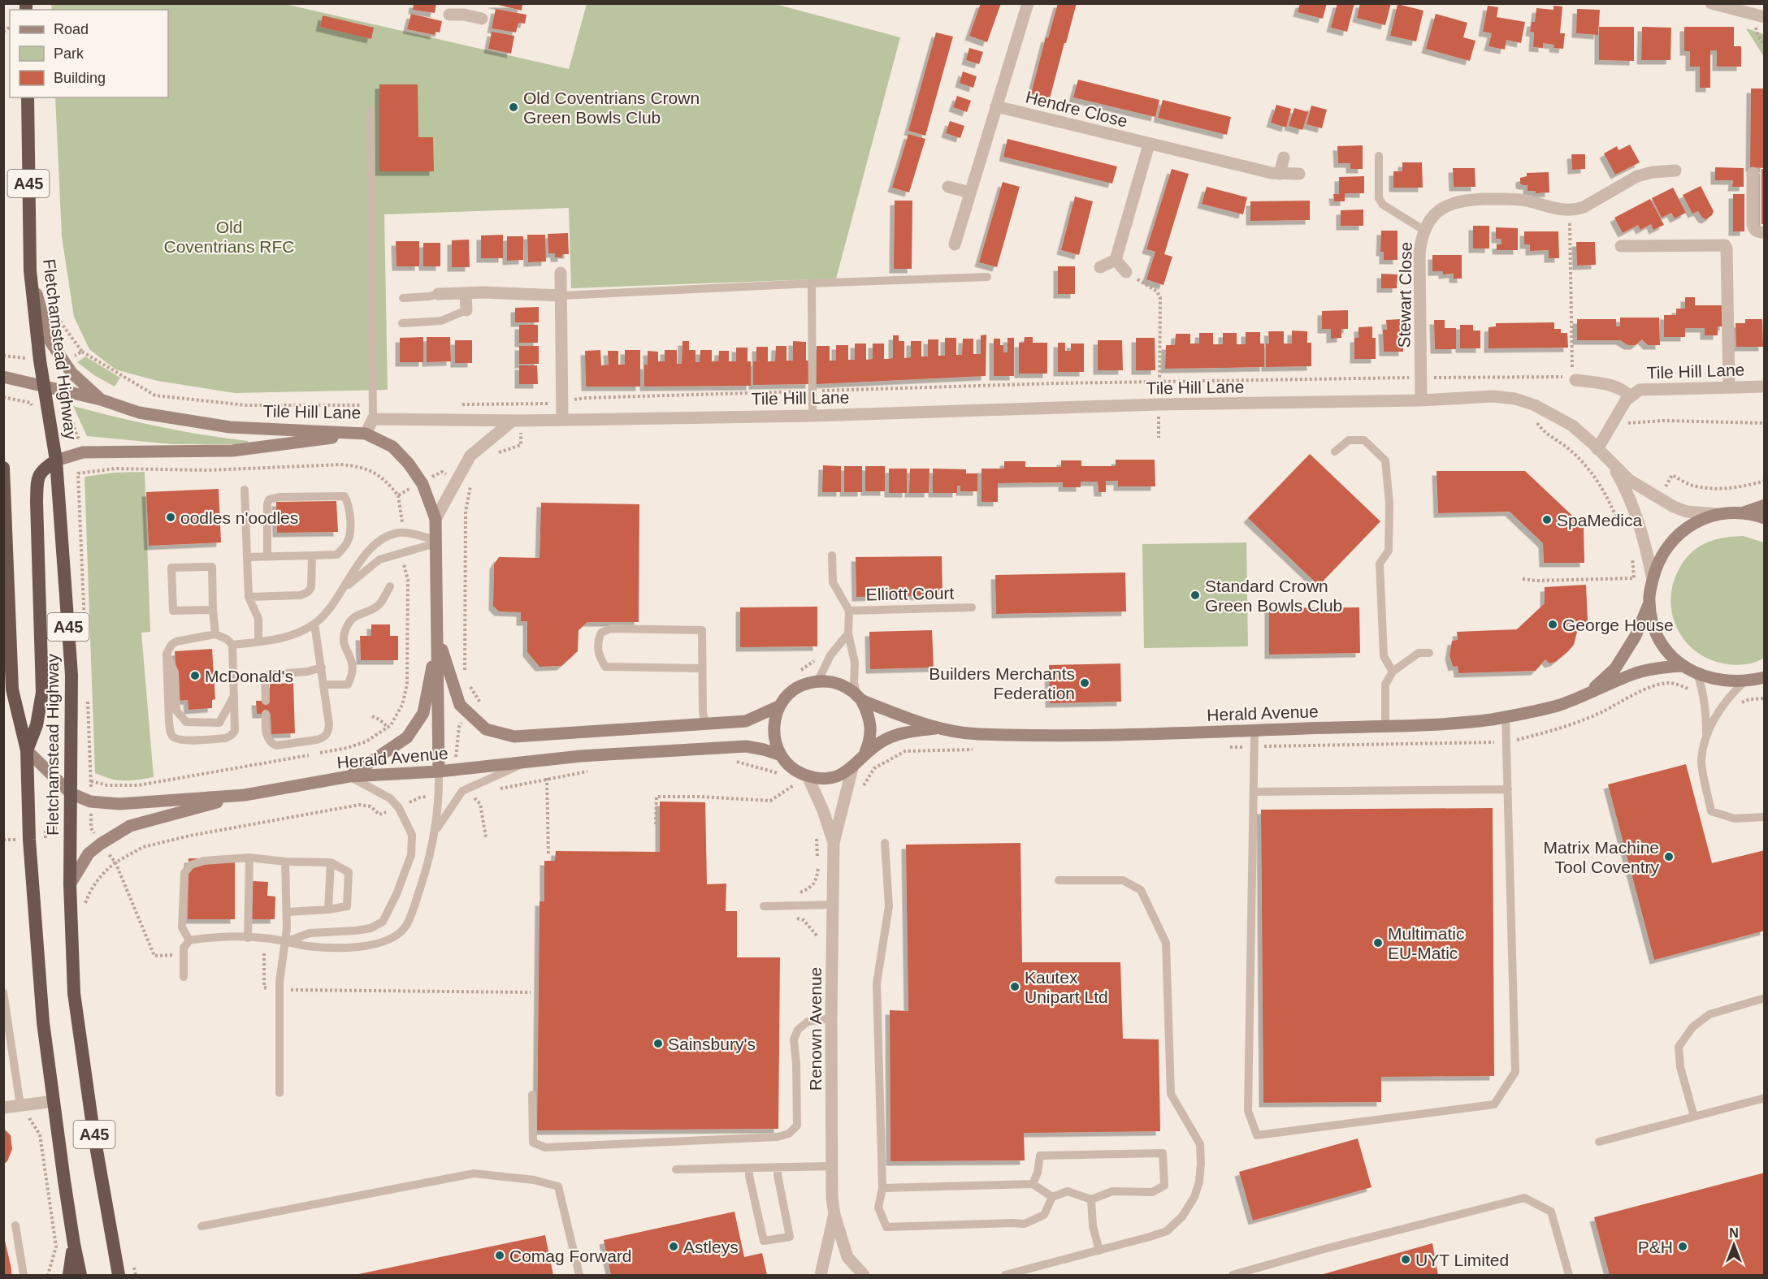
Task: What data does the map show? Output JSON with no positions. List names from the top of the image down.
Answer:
{
  "streets": {
    "highway": ["A45", "Fletchamstead Highway"],
    "main road": ["Tile Hill Lane", "Herald Avenue"],
    "street": ["Hendre Close", "Stewart Close", "Renown Avenue"],
    "lane": ["Elliott Court"]
  },
  "crossings": [
    ["Stewart Close", "Tile Hill Lane"],
    ["Fletchamstead Highway", "Tile Hill Lane"],
    ["Fletchamstead Highway", "Herald Avenue"],
    ["Elliott Court", "Herald Avenue"],
    ["Elliott Court", "Renown Avenue"],
    ["Herald Avenue", "Renown Avenue"]
  ],
  "parks": ["Old Coventrians RFC"],
  "places": [
    "Old Coventrians Crown Green Bowls Club",
    "oodles n'oodles",
    "SpaMedica",
    "Standard Crown Green Bowls Club",
    "George House",
    "McDonald's",
    "Builders Merchants Federation",
    "Matrix Machine Tool Coventry",
    "Multimatic EU-Matic",
    "Kautex Unipart Ltd",
    "Sainsbury's",
    "Astleys",
    "P&H",
    "Comag Forward",
    "UYT Limited"
  ],
  "legend": ["Road", "Park", "Building"],
  "north": "top"
}
